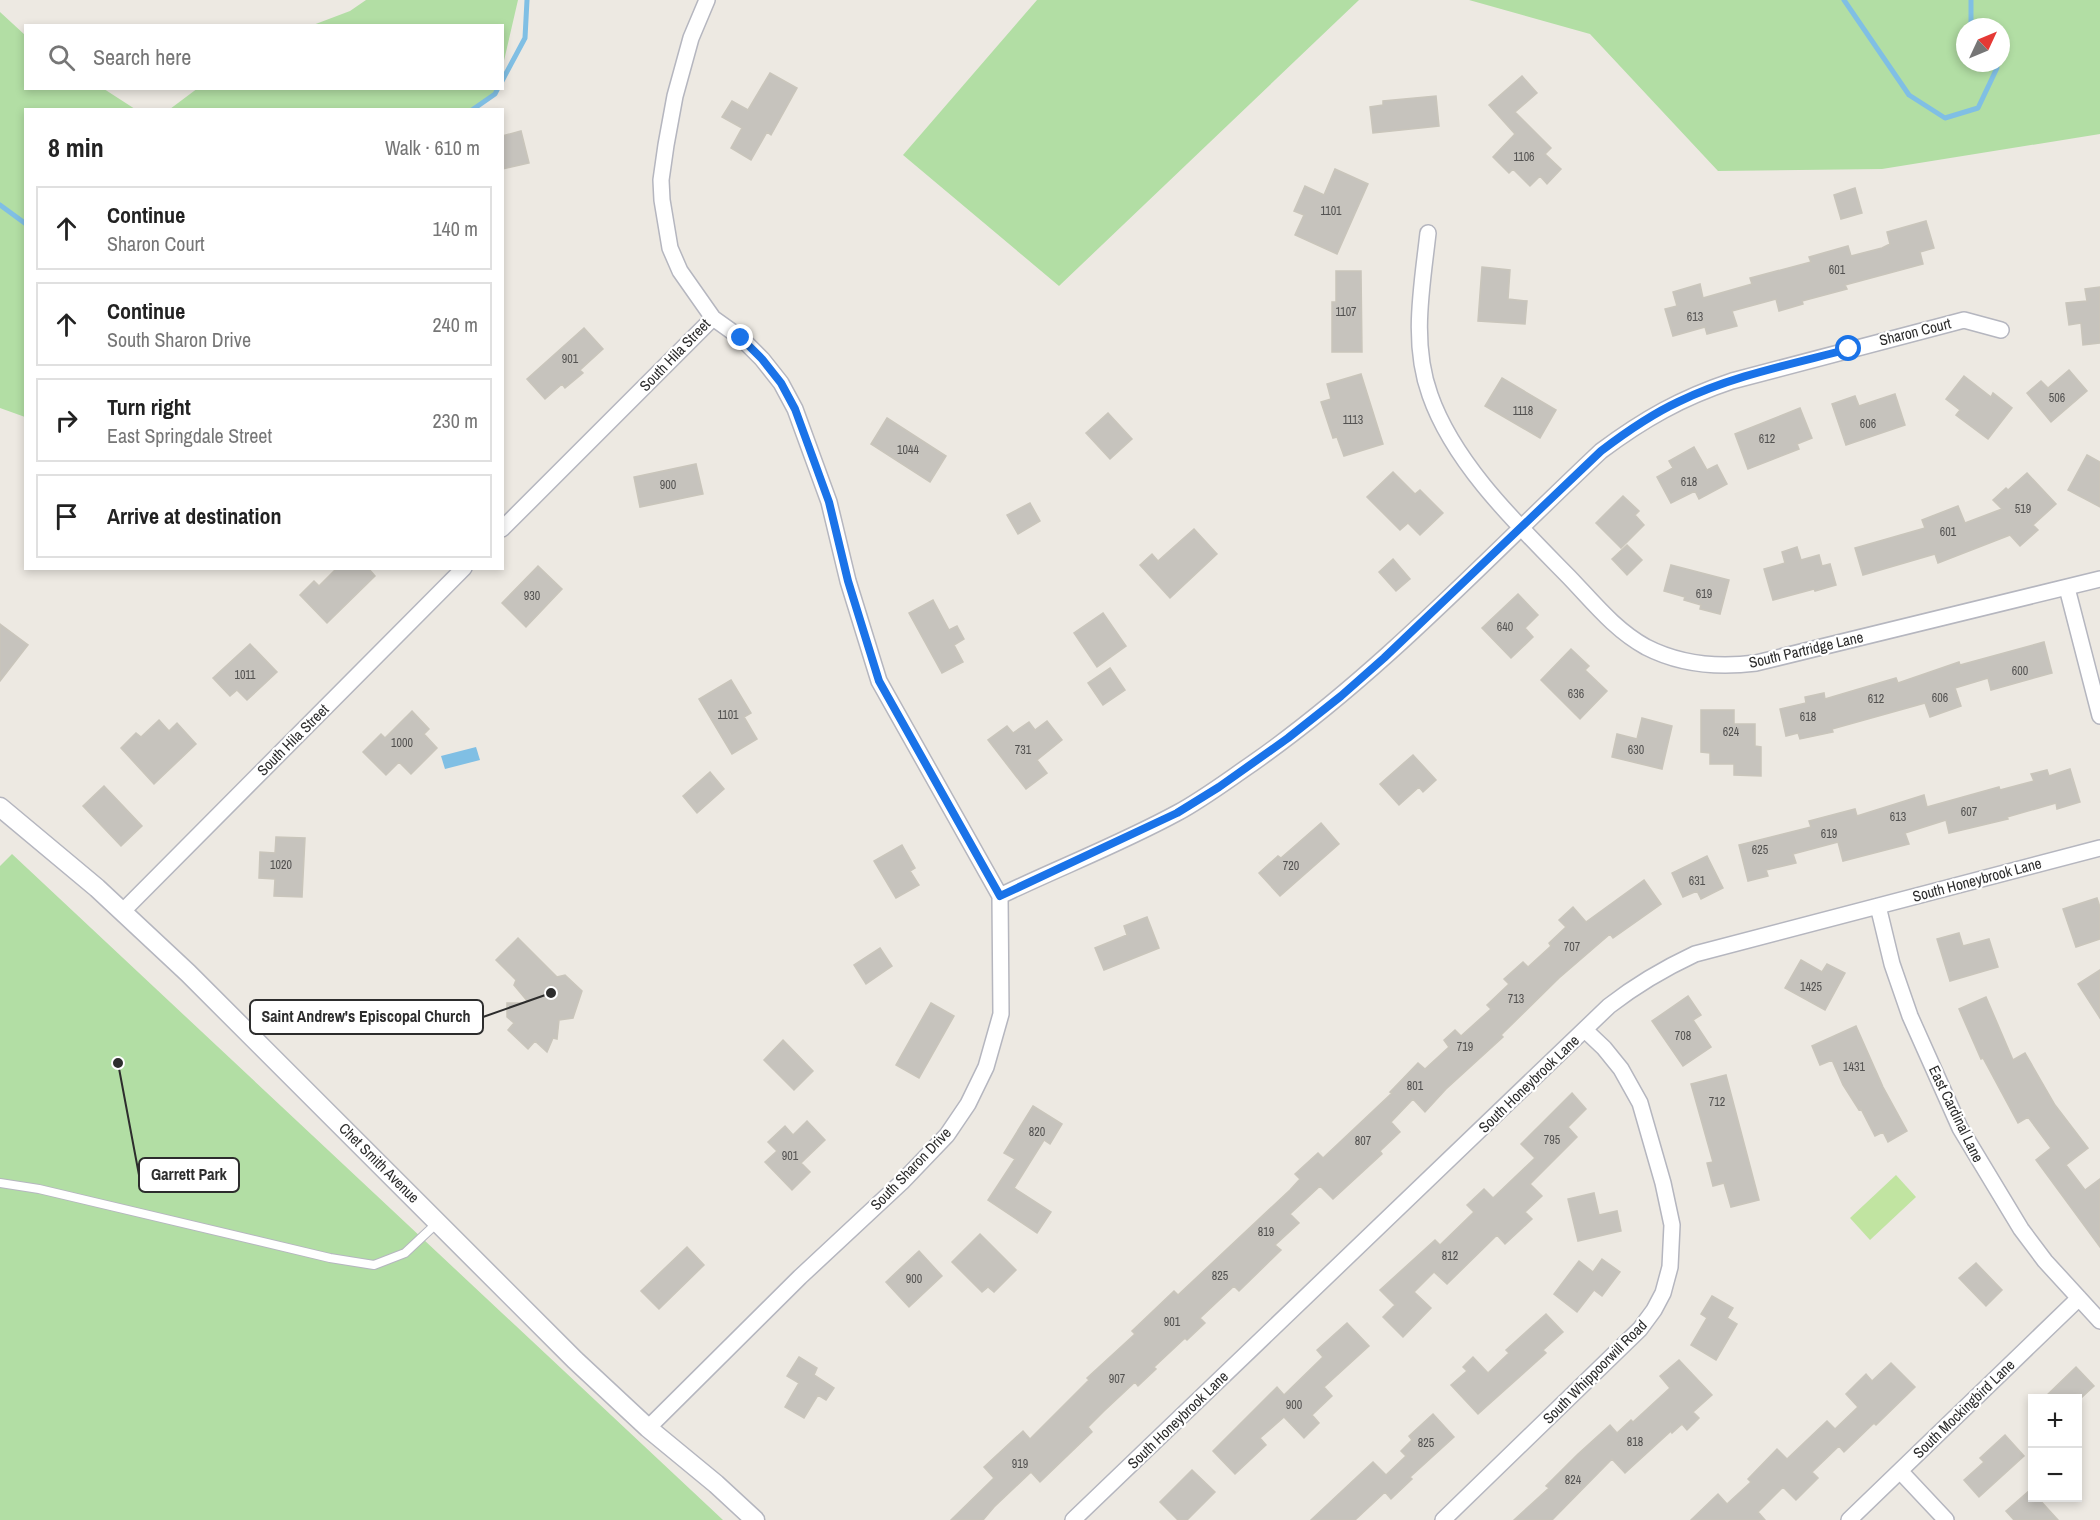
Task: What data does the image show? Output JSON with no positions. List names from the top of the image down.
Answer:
{
  "streets": {
    "street": [
      "Sharon Court",
      "South Hila Street",
      "South Partridge Lane",
      "South Honeybrook Lane",
      "East Cardinal Lane",
      "Chet Smith Avenue",
      "South Sharon Drive",
      "South Whippoorwill Road",
      "South Mockingbird Lane"
    ]
  },
  "crossings": [
    ["Sharon Court", "South Partridge Lane"],
    ["South Hila Street", "Chet Smith Avenue"],
    ["South Honeybrook Lane", "East Cardinal Lane"],
    ["South Honeybrook Lane", "South Whippoorwill Road"],
    ["East Cardinal Lane", "South Mockingbird Lane"],
    ["Chet Smith Avenue", "South Sharon Drive"]
  ],
  "places": ["Saint Andrew's Episcopal Church", "Garrett Park"],
  "house_numbers": [
    "1106",
    "1101",
    "601",
    "1107",
    "613",
    "901",
    "506",
    "1118",
    "1113",
    "606",
    "612",
    "1044",
    "618",
    "900",
    "519",
    "601",
    "619",
    "930",
    "640",
    "600",
    "1011",
    "636",
    "606",
    "612",
    "1101",
    "618",
    "624",
    "1000",
    "731",
    "630",
    "607",
    "613",
    "619",
    "625",
    "1020",
    "720",
    "631",
    "707",
    "1425",
    "713",
    "708",
    "719",
    "1431",
    "801",
    "712",
    "820",
    "795",
    "807",
    "901",
    "819",
    "812",
    "825",
    "900",
    "901",
    "907",
    "900",
    "818",
    "825",
    "919",
    "824"
  ],
  "north": "top right",
  "page": {
    "search": "Search here",
    "heading": ["8 min", "Walk · 610 m"],
    "list": [
      ["Continue", "Sharon Court", "140 m"],
      ["Continue", "South Sharon Drive", "240 m"],
      ["Turn right", "East Springdale Street", "230 m"],
      "Arrive at destination"
    ],
    "map_buttons": ["+", "−"]
  }
}
